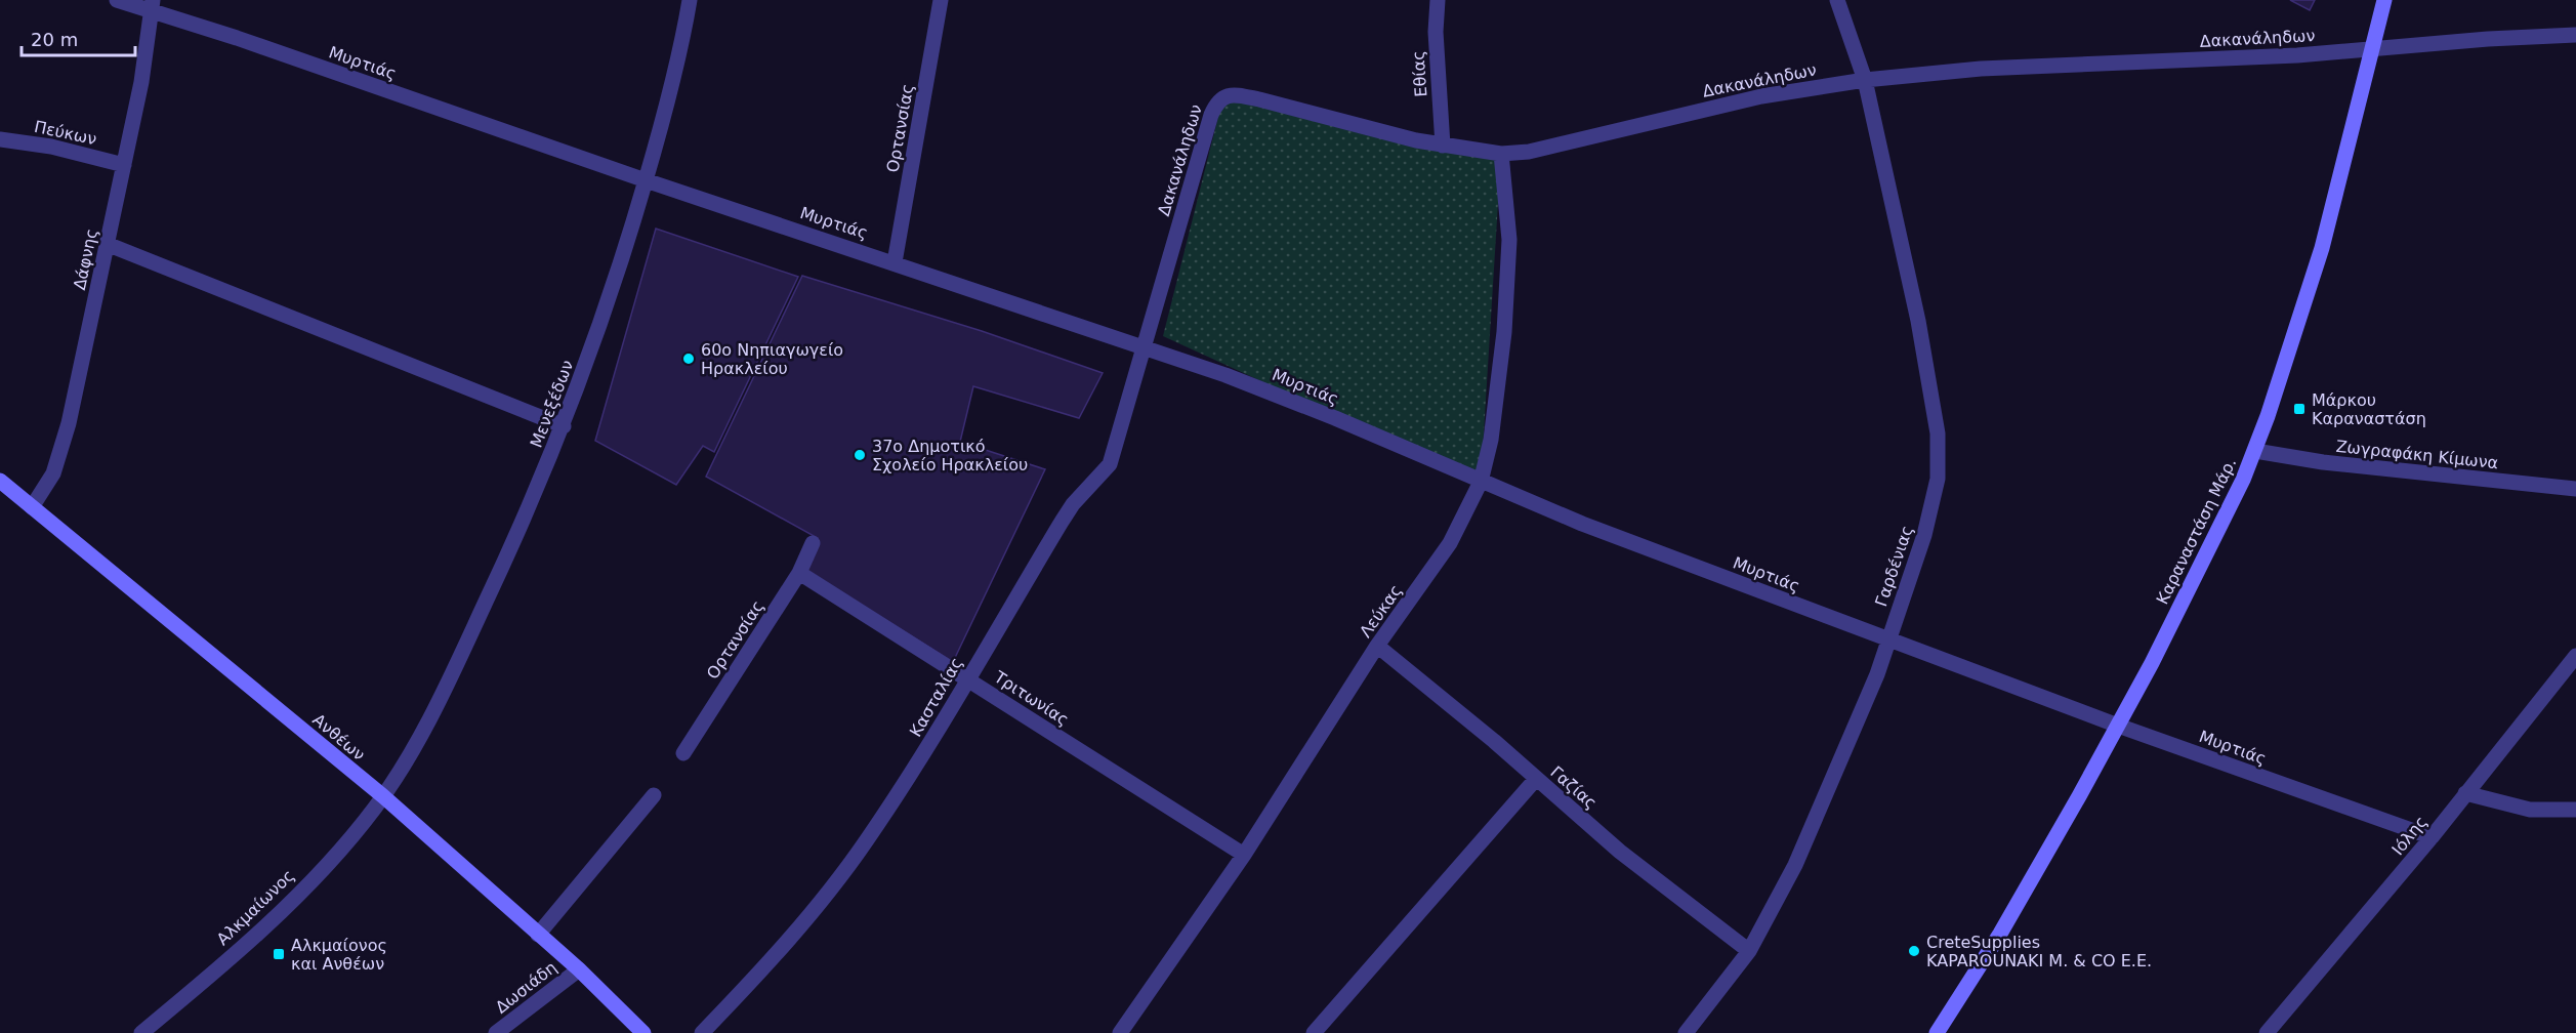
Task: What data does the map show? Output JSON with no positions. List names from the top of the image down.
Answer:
{
  "streets": {
    "street": [
      "Δακανάληδων",
      "Μυρτιάς",
      "Εθίας",
      "Ορτανσίας",
      "Πεύκων",
      "Δάφνης",
      "Μενεξέδων",
      "Ζωγραφάκη Κίμωνα",
      "Καραναστάση Μάρ.",
      "Γαρδένιας",
      "Λεύκας",
      "Κασταλίας",
      "Τριτωνίας",
      "Ανθέων",
      "Γαζίας",
      "Ιόλης",
      "Αλκμαίωνος",
      "Δωσιάδη"
    ]
  },
  "crossings": [
    ["Δακανάληδων", "Μυρτιάς"],
    ["Δακανάληδων", "Εθίας"],
    ["Δακανάληδων", "Καραναστάση Μάρ."],
    ["Δακανάληδων", "Γαρδένιας"],
    ["Δακανάληδων", "Λεύκας"],
    ["Δακανάληδων", "Κασταλίας"],
    ["Μυρτιάς", "Ορτανσίας"],
    ["Μυρτιάς", "Δάφνης"],
    ["Μυρτιάς", "Μενεξέδων"],
    ["Μυρτιάς", "Καραναστάση Μάρ."],
    ["Μυρτιάς", "Γαρδένιας"],
    ["Μυρτιάς", "Λεύκας"],
    ["Μυρτιάς", "Κασταλίας"],
    ["Μυρτιάς", "Ιόλης"],
    ["Ορτανσίας", "Τριτωνίας"],
    ["Πεύκων", "Δάφνης"],
    ["Δάφνης", "Ανθέων"],
    ["Μενεξέδων", "Ανθέων"],
    ["Μενεξέδων", "Αλκμαίωνος"],
    ["Ζωγραφάκη Κίμωνα", "Καραναστάση Μάρ."],
    ["Γαρδένιας", "Γαζίας"],
    ["Λεύκας", "Τριτωνίας"],
    ["Λεύκας", "Γαζίας"],
    ["Κασταλίας", "Τριτωνίας"],
    ["Ανθέων", "Αλκμαίωνος"],
    ["Ανθέων", "Δωσιάδη"]
  ],
  "places": {
    "other": ["60ο Νηπιαγωγείο Ηρακλείου", "37ο Δημοτικό Σχολείο Ηρακλείου", "CreteSupplies KAPAROUNAKI M. & CO E.E."],
    "transit": ["Μάρκου Καραναστάση", "Αλκμαίονος και Ανθέων"]
  },
  "scale_bar": "20 m"
}
